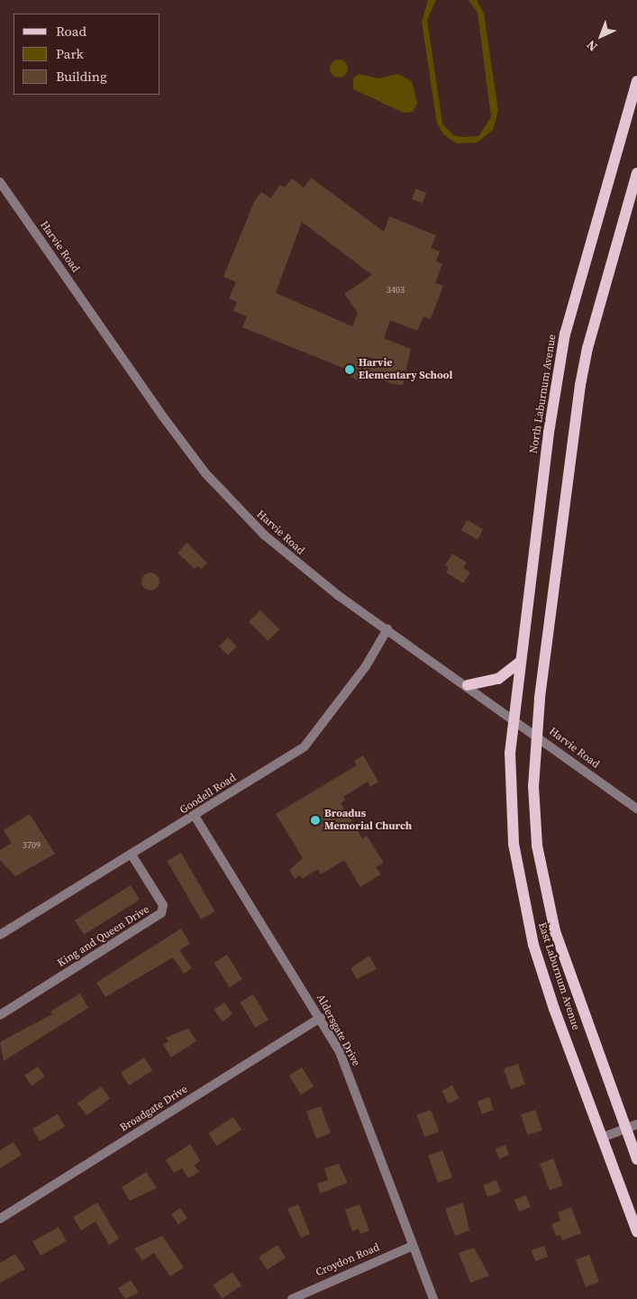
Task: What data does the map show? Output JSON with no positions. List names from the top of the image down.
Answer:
{
  "streets": {
    "main road": ["North Laburnum Avenue", "East Laburnum Avenue"],
    "street": [
      "Harvie Road",
      "Goodell Road",
      "King and Queen Drive",
      "Aldersgate Drive",
      "Broadgate Drive",
      "Croydon Road"
    ]
  },
  "crossings": [
    ["Harvie Road", "North Laburnum Avenue"],
    ["Harvie Road", "Goodell Road"],
    ["Harvie Road", "East Laburnum Avenue"],
    ["North Laburnum Avenue", "East Laburnum Avenue"],
    ["Goodell Road", "King and Queen Drive"],
    ["Goodell Road", "Aldersgate Drive"],
    ["Aldersgate Drive", "Broadgate Drive"],
    ["Aldersgate Drive", "Croydon Road"]
  ],
  "places": ["Harvie Elementary School", "Broadus Memorial Church"],
  "house_numbers": ["3403", "3709"],
  "legend": ["Road", "Park", "Building"],
  "north": "bottom left"
}
